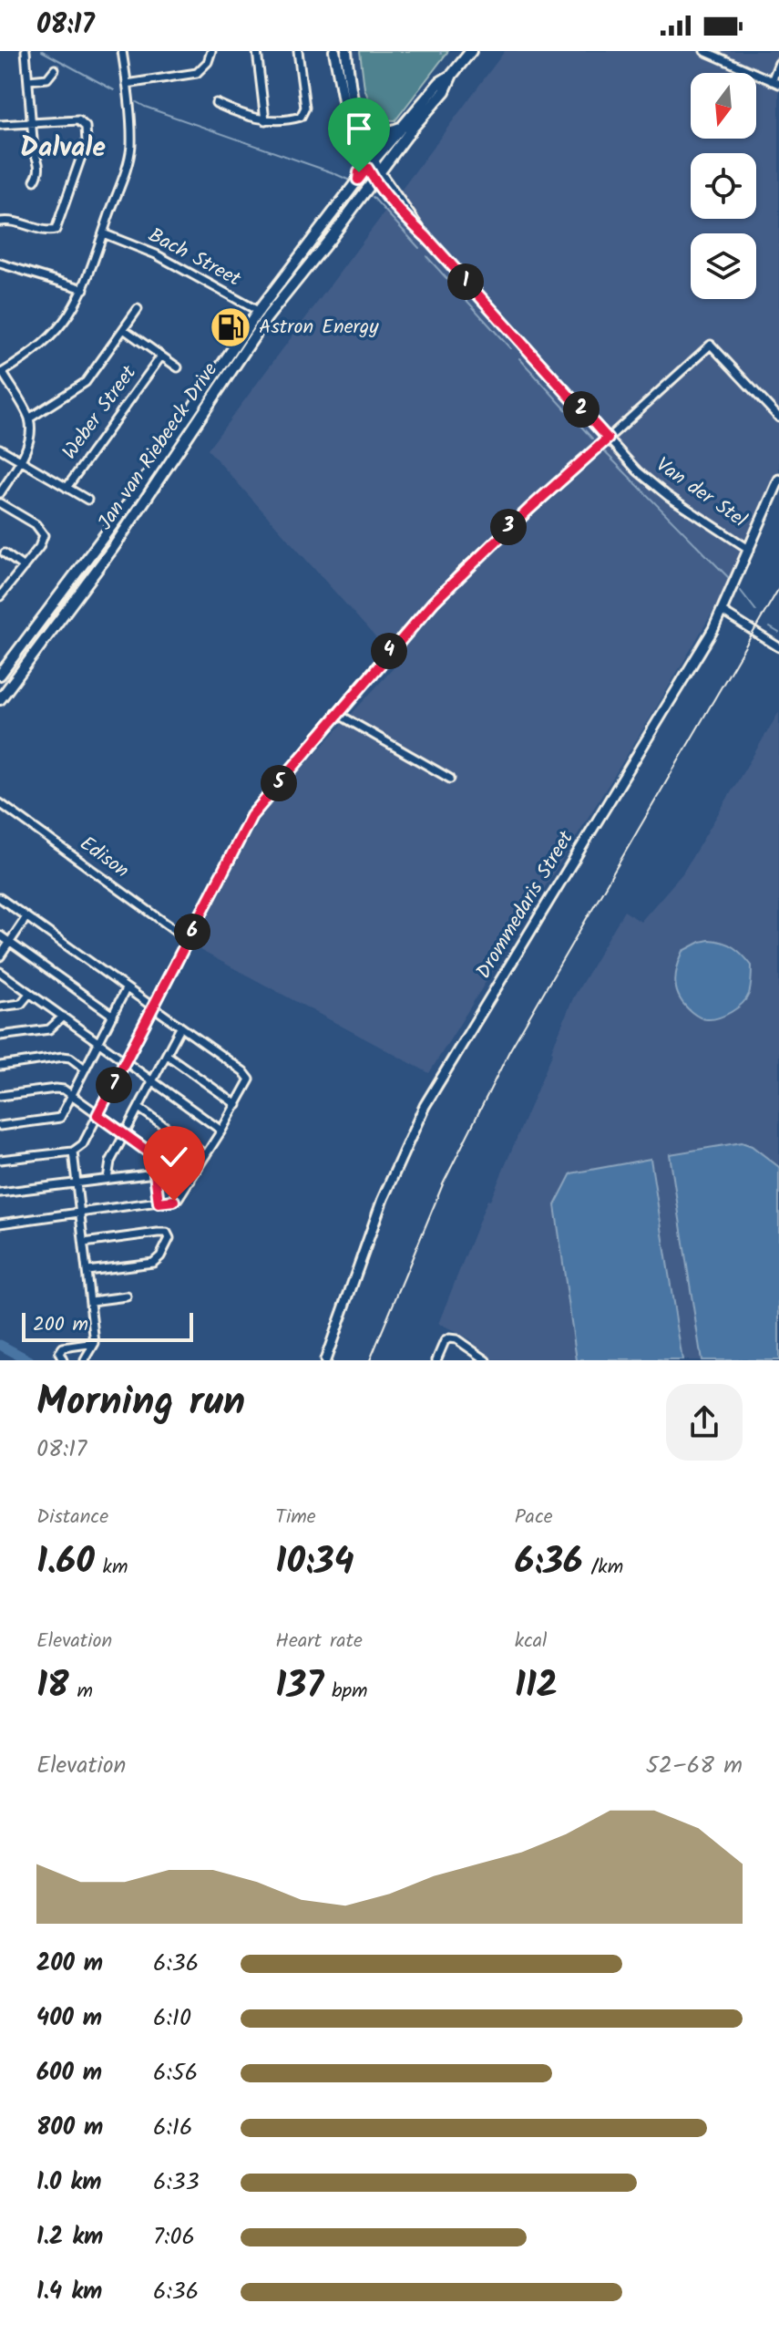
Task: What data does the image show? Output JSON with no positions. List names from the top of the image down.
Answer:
{
  "streets": {
    "main road": ["Jan van Riebeeck Drive", "Van der Stel"],
    "street": [
      "Bach Street",
      "Weber Street",
      "Edison",
      "Drommedaris Street"
    ]
  },
  "crossings": [
    ["Bach Street", "Jan van Riebeeck Drive"],
    ["Jan van Riebeeck Drive", "Van der Stel"],
    ["Van der Stel", "Drommedaris Street"]
  ],
  "districts": ["Dalvale"],
  "places": {
    "fuel station": ["Astron Energy"]
  },
  "scale_bar": "200 m",
  "north": "bottom",
  "page": {
    "status": "08:17",
    "pins": [
      "1",
      "2",
      "3",
      "4",
      "5",
      "6",
      "7"
    ],
    "scale": "200 m",
    "heading": ["Morning run", "08:17"],
    "stats": [
      ["Distance", "1.60 km"],
      ["Time", "10:34"],
      ["Pace", "6:36 /km"],
      ["Elevation", "18 m"],
      ["Heart rate", "137 bpm"],
      ["kcal", "112"]
    ],
    "chart": ["Elevation", "52–68 m"],
    "list": [
      {
        "name": "200 m",
        "note": "6:36"
      },
      {
        "name": "400 m",
        "note": "6:10"
      },
      {
        "name": "600 m",
        "note": "6:56"
      },
      {
        "name": "800 m",
        "note": "6:16"
      },
      {
        "name": "1.0 km",
        "note": "6:33"
      },
      {
        "name": "1.2 km",
        "note": "7:06"
      },
      {
        "name": "1.4 km",
        "note": "6:36"
      }
    ]
  }
}
